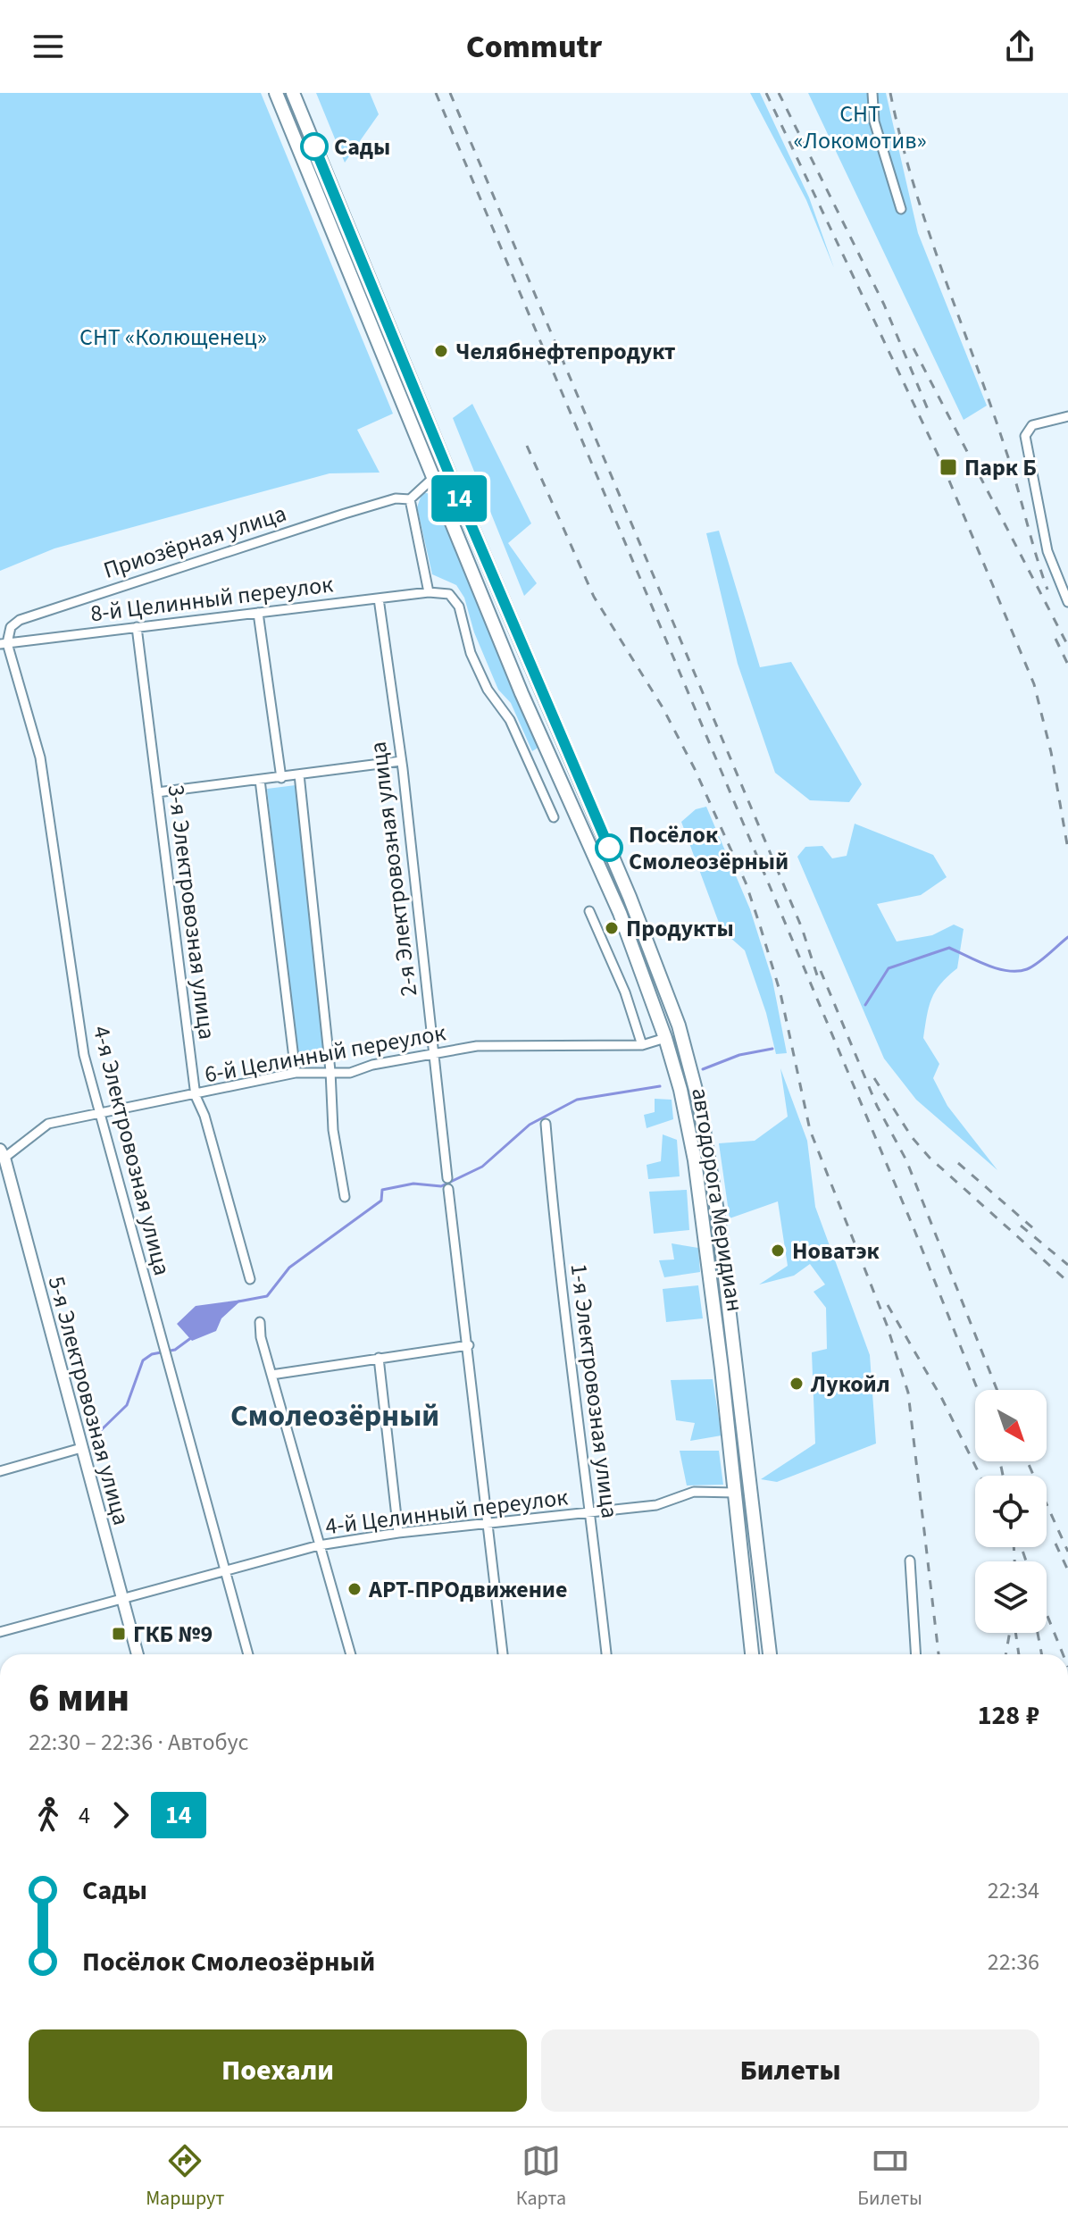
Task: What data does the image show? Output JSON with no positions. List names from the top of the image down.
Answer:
{
  "streets": {
    "main road": ["автодорога Меридиан"],
    "street": [
      "Приозёрная улица",
      "8-й Целинный переулок",
      "2-я Электровозная улица",
      "3-я Электровозная улица",
      "6-й Целинный переулок",
      "4-я Электровозная улица",
      "1-я Электровозная улица",
      "5-я Электровозная улица",
      "4-й Целинный переулок"
    ]
  },
  "crossings": [
    ["Приозёрная улица", "8-й Целинный переулок"],
    ["Приозёрная улица", "4-я Электровозная улица"],
    ["8-й Целинный переулок", "2-я Электровозная улица"],
    ["8-й Целинный переулок", "3-я Электровозная улица"],
    ["8-й Целинный переулок", "4-я Электровозная улица"],
    ["2-я Электровозная улица", "6-й Целинный переулок"],
    ["3-я Электровозная улица", "6-й Целинный переулок"],
    ["6-й Целинный переулок", "4-я Электровозная улица"],
    ["6-й Целинный переулок", "автодорога Меридиан"],
    ["6-й Целинный переулок", "5-я Электровозная улица"],
    ["4-я Электровозная улица", "4-й Целинный переулок"],
    ["автодорога Меридиан", "4-й Целинный переулок"],
    ["1-я Электровозная улица", "4-й Целинный переулок"],
    ["5-я Электровозная улица", "4-й Целинный переулок"]
  ],
  "districts": ["Смолеозёрный"],
  "parks": ["СНТ «Локомотив»", "СНТ «Колющенец»"],
  "places": {
    "other": [
      "Сады",
      "Челябнефтепродукт",
      "Посёлок Смолеозёрный",
      "Продукты",
      "Новатэк",
      "Лукойл",
      "АРТ-ПРОдвижение"
    ],
    "transit": ["Парк Б", "ГКБ №9"]
  },
  "lines": ["bus line 14"],
  "north": "bottom right",
  "page": {
    "header": "Commutr",
    "on_map": "14",
    "heading": ["6 мин", "22:30 – 22:36 · Автобус", "128 ₽"],
    "legs": ["4", "14"],
    "list": [
      {
        "name": "Сады",
        "value": "22:34"
      },
      {
        "name": "Посёлок Смолеозёрный",
        "value": "22:36"
      }
    ],
    "buttons": ["Поехали", "Билеты"],
    "tabs": ["Маршрут", "Карта", "Билеты"]
  }
}
